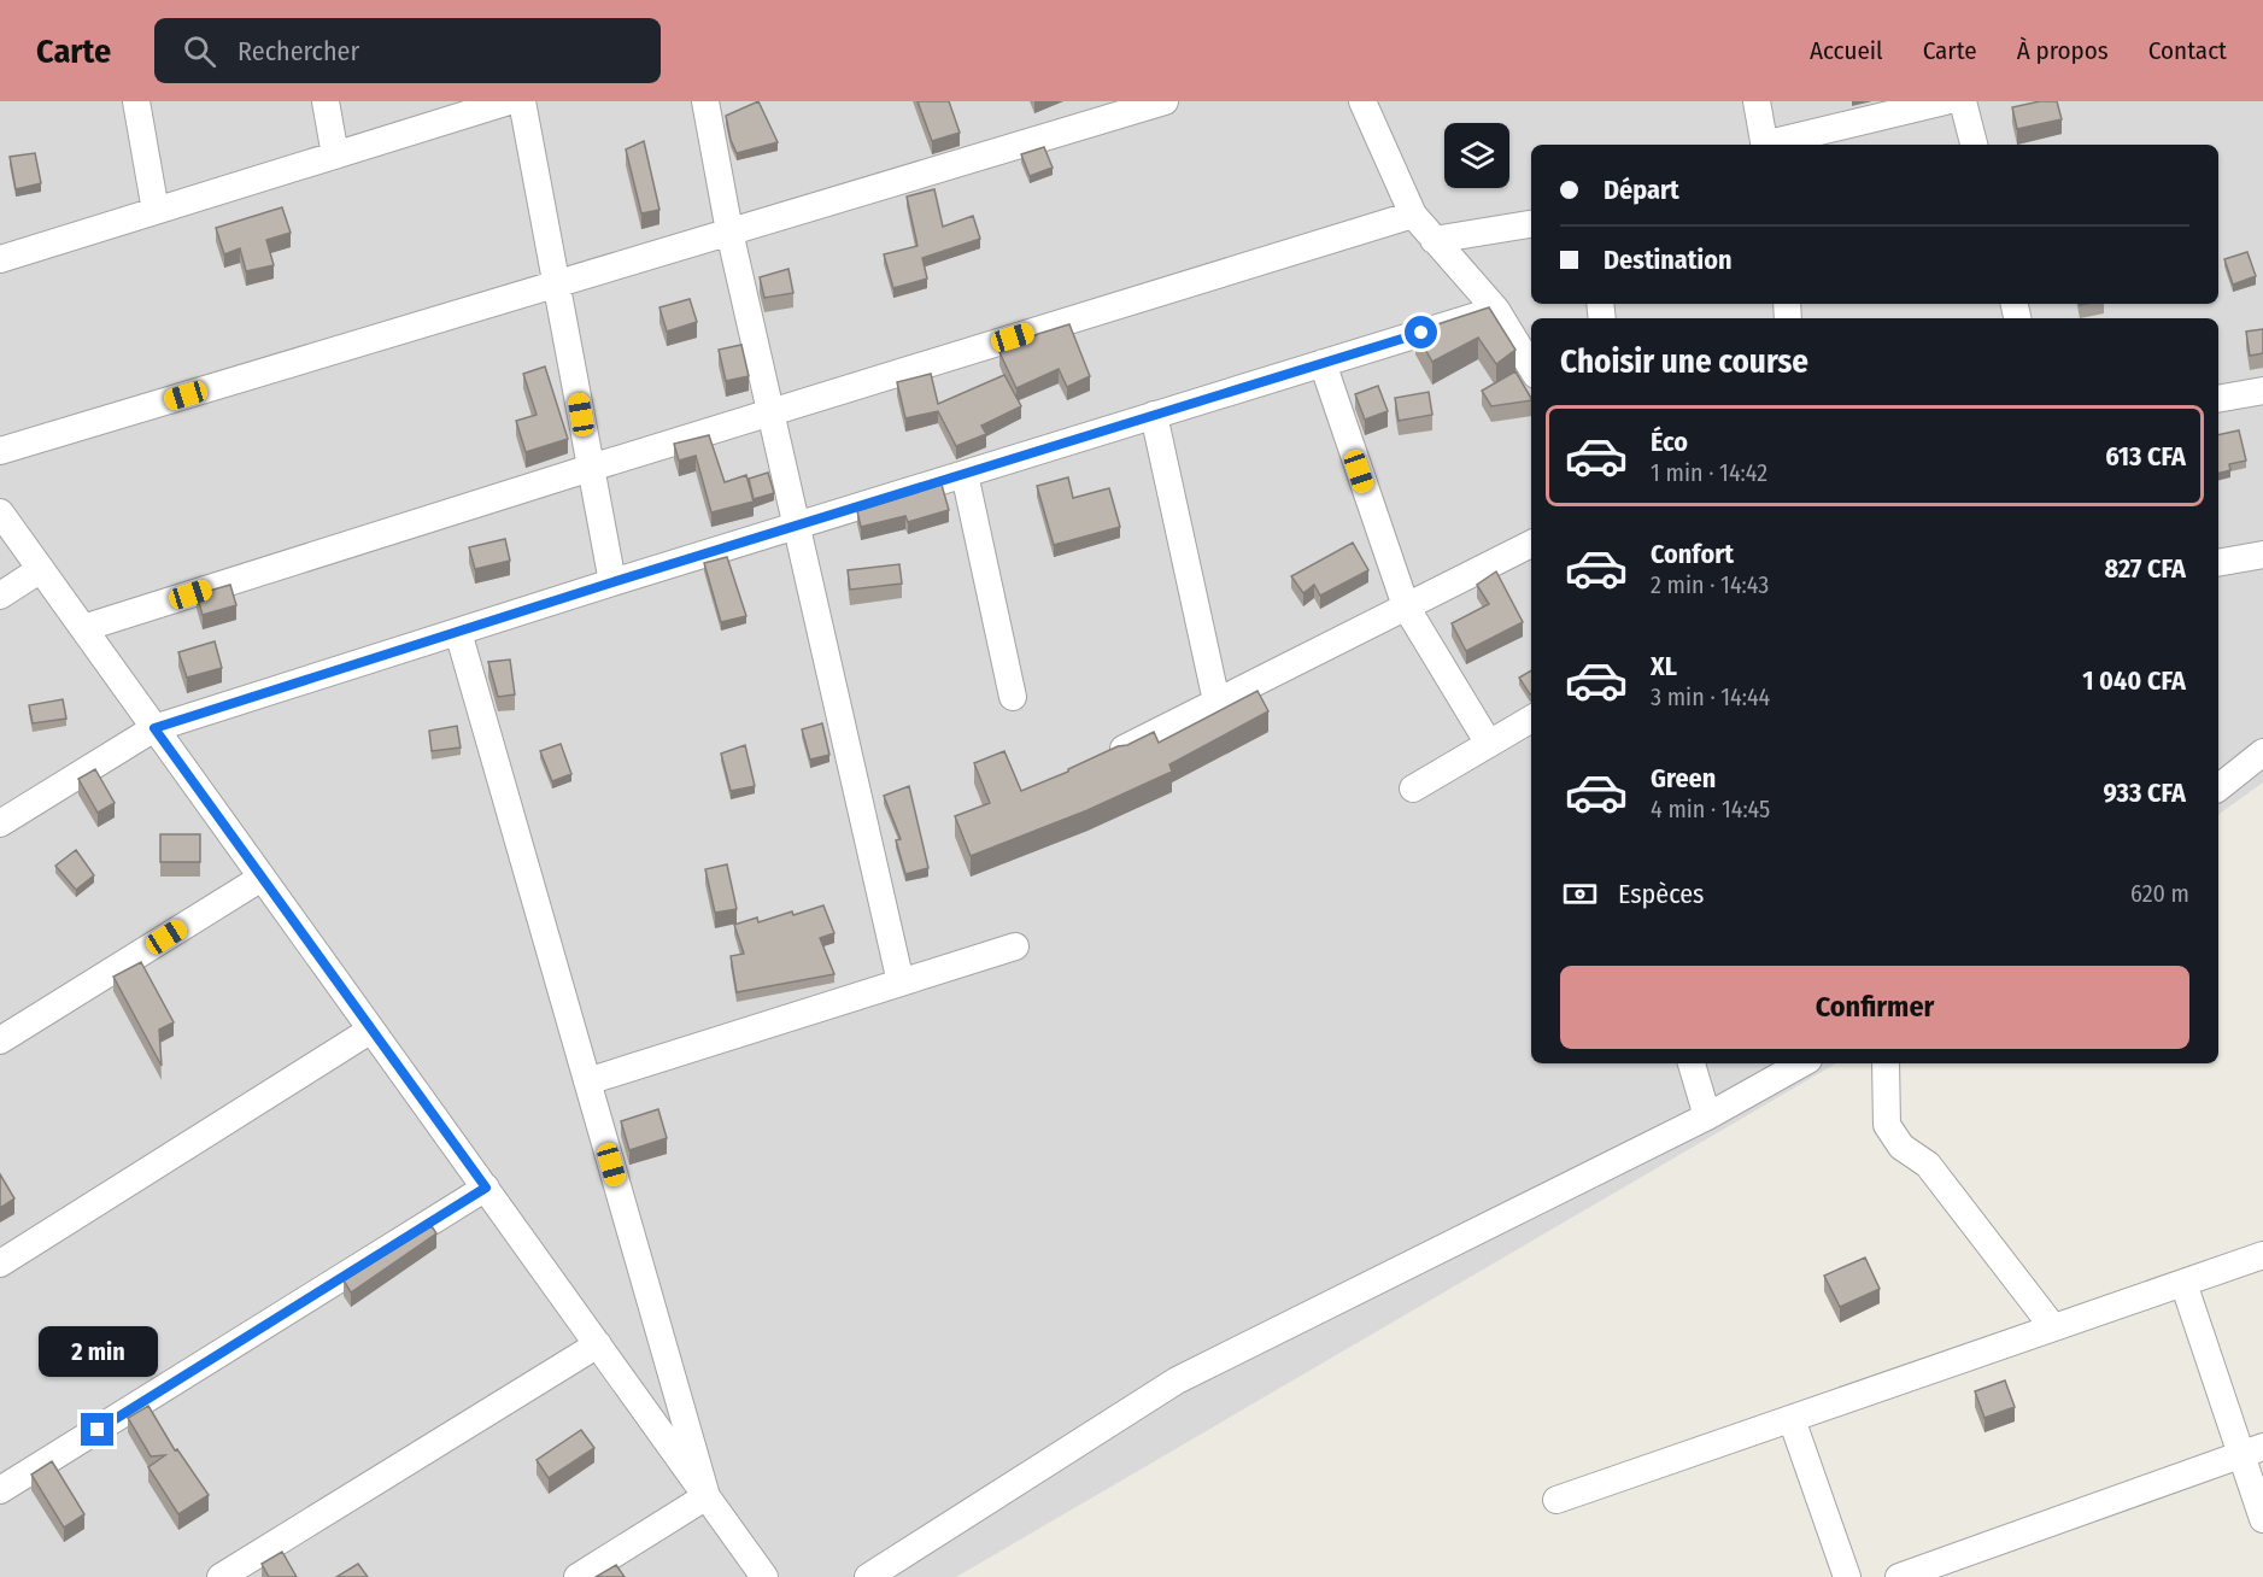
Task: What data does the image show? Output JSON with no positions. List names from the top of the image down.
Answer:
{
  "page": {
    "header": "Carte",
    "search": "Rechercher",
    "nav": [
      "Accueil",
      "Carte",
      "À propos",
      "Contact"
    ],
    "banner": ["Départ", "Destination"],
    "heading": "Choisir une course",
    "list": [
      {
        "name": "Éco",
        "note": "1 min · 14:42",
        "value": "613 CFA"
      },
      {
        "name": "Confort",
        "note": "2 min · 14:43",
        "value": "827 CFA"
      },
      {
        "name": "XL",
        "note": "3 min · 14:44",
        "value": "1 040 CFA"
      },
      {
        "name": "Green",
        "note": "4 min · 14:45",
        "value": "933 CFA"
      }
    ],
    "pay": ["Espèces", "620 m"],
    "buttons": "Confirmer",
    "bubble": "2 min"
  }
}
